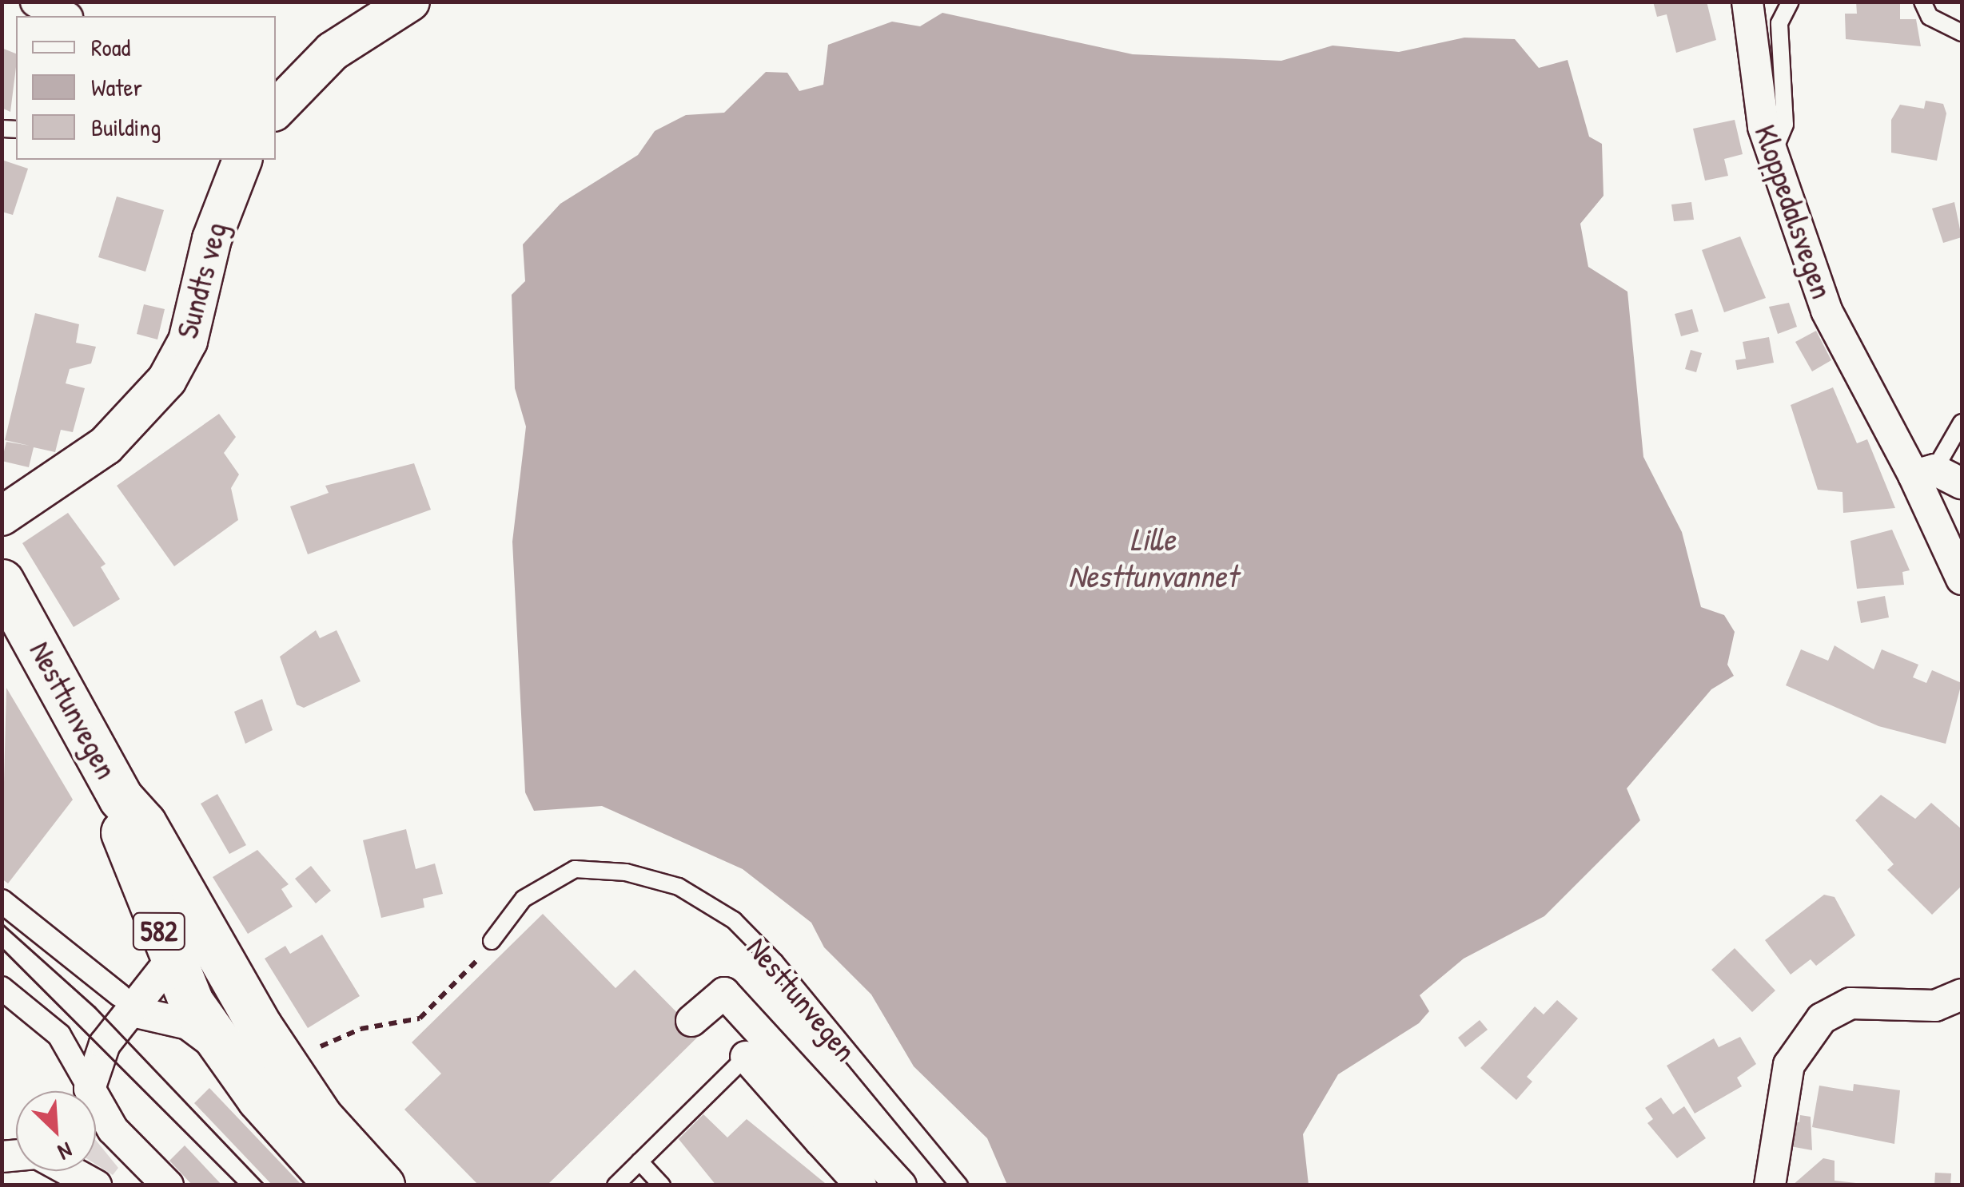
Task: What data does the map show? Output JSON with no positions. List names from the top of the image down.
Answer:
{
  "streets": {
    "main road": ["Nesttunvegen", "582"],
    "street": ["Kloppedalsvegen", "Sundts veg"]
  },
  "water": ["Lille Nesttunvannet"],
  "legend": ["Road", "Water", "Building"],
  "north": "bottom right"
}
